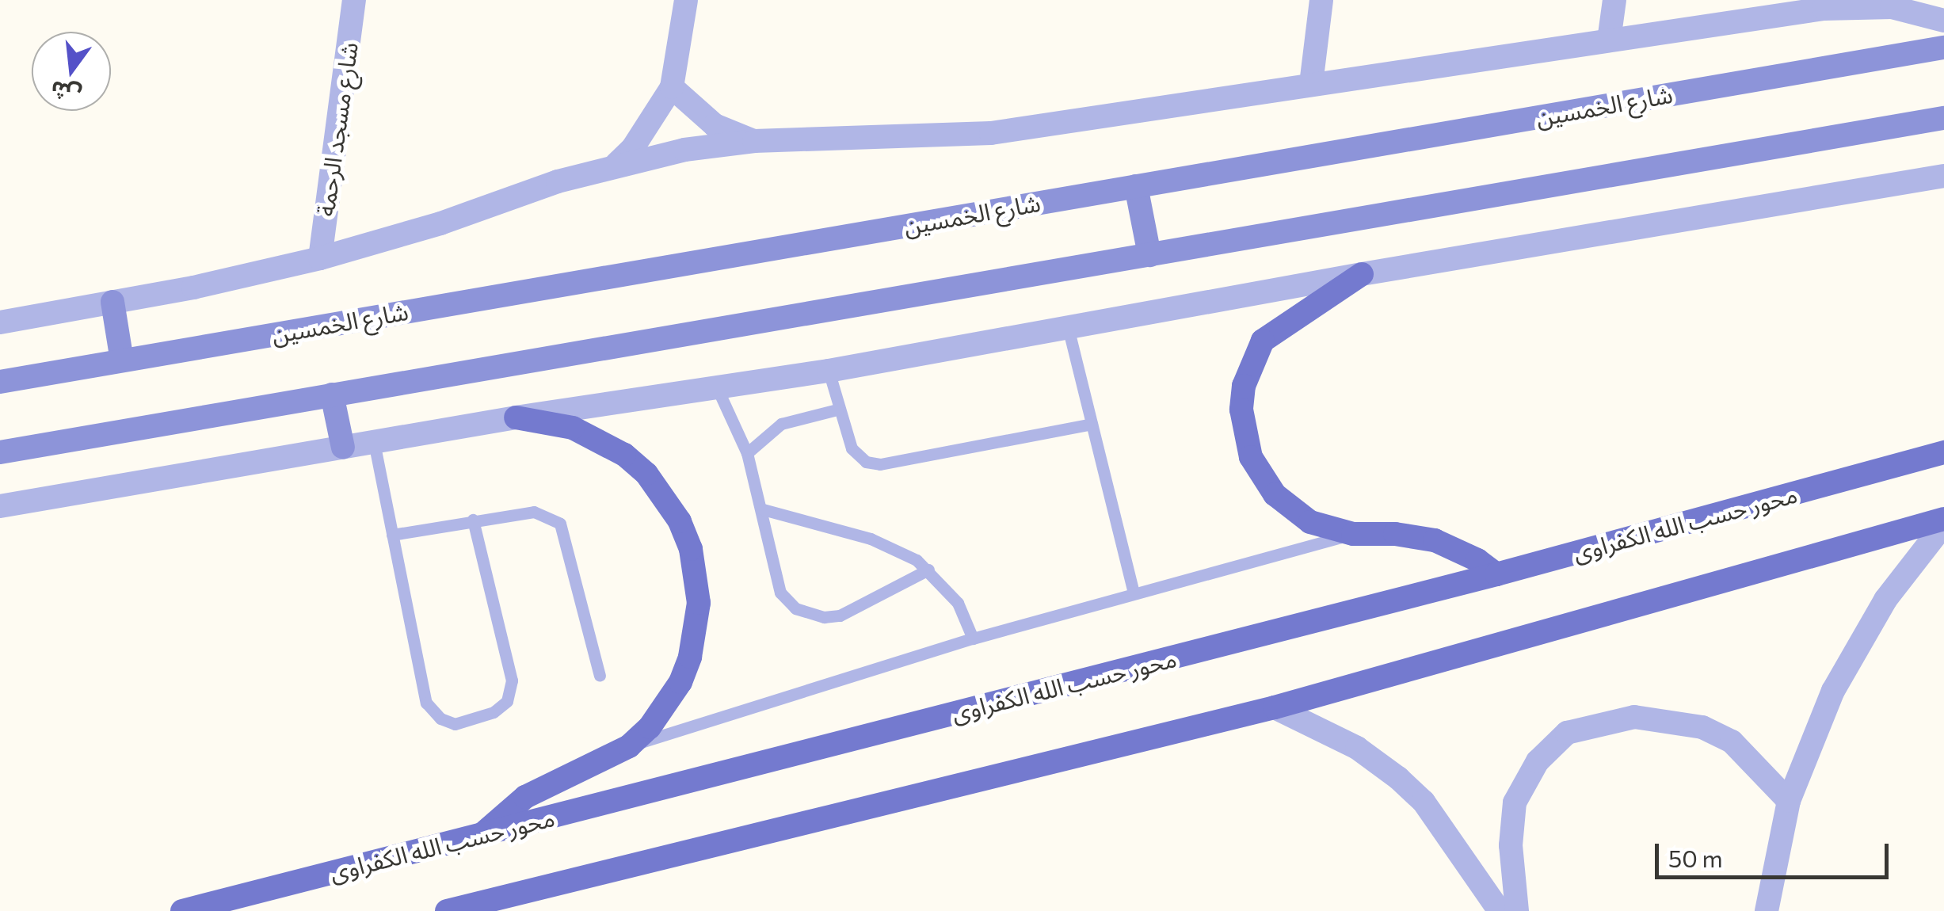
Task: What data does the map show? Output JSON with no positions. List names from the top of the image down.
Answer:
{
  "streets": {
    "main road": ["شارع الخمسين", "محور حسب الله الكفراوى"],
    "street": ["شارع مسجد الرحمة"]
  },
  "scale_bar": "50 m",
  "north": "bottom"
}
